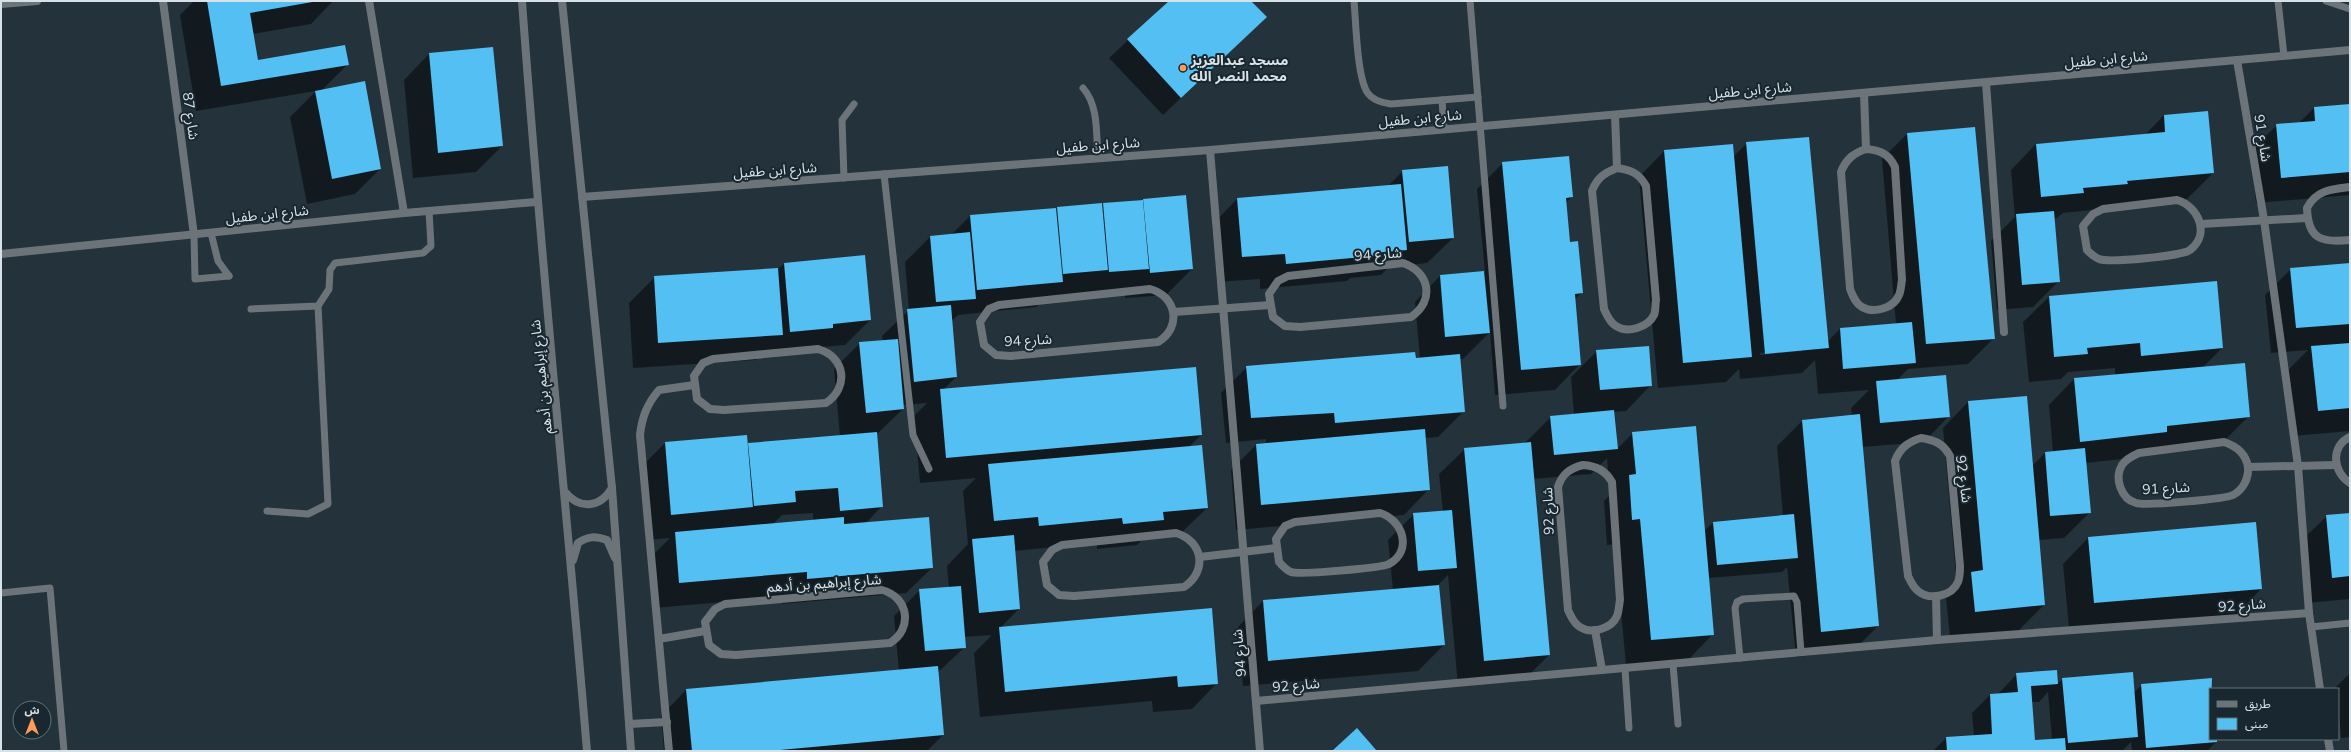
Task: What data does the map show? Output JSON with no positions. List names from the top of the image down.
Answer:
{
  "streets": {
    "street": [
      "شارع ابن طفيل",
      "شارع 87",
      "شارع 91",
      "شارع 94",
      "شارع إبراهيم بن أدهم",
      "شارع 92"
    ]
  },
  "crossings": [
    ["شارع ابن طفيل", "شارع 87"],
    ["شارع ابن طفيل", "شارع 91"],
    ["شارع ابن طفيل", "شارع 94"],
    ["شارع ابن طفيل", "شارع إبراهيم بن أدهم"],
    ["شارع 91", "شارع 92"],
    ["شارع 94", "شارع 92"]
  ],
  "places": ["مسجد عبدالعزيز محمد النصر الله"],
  "legend": ["طريق", "مبنى"],
  "north": "top"
}
